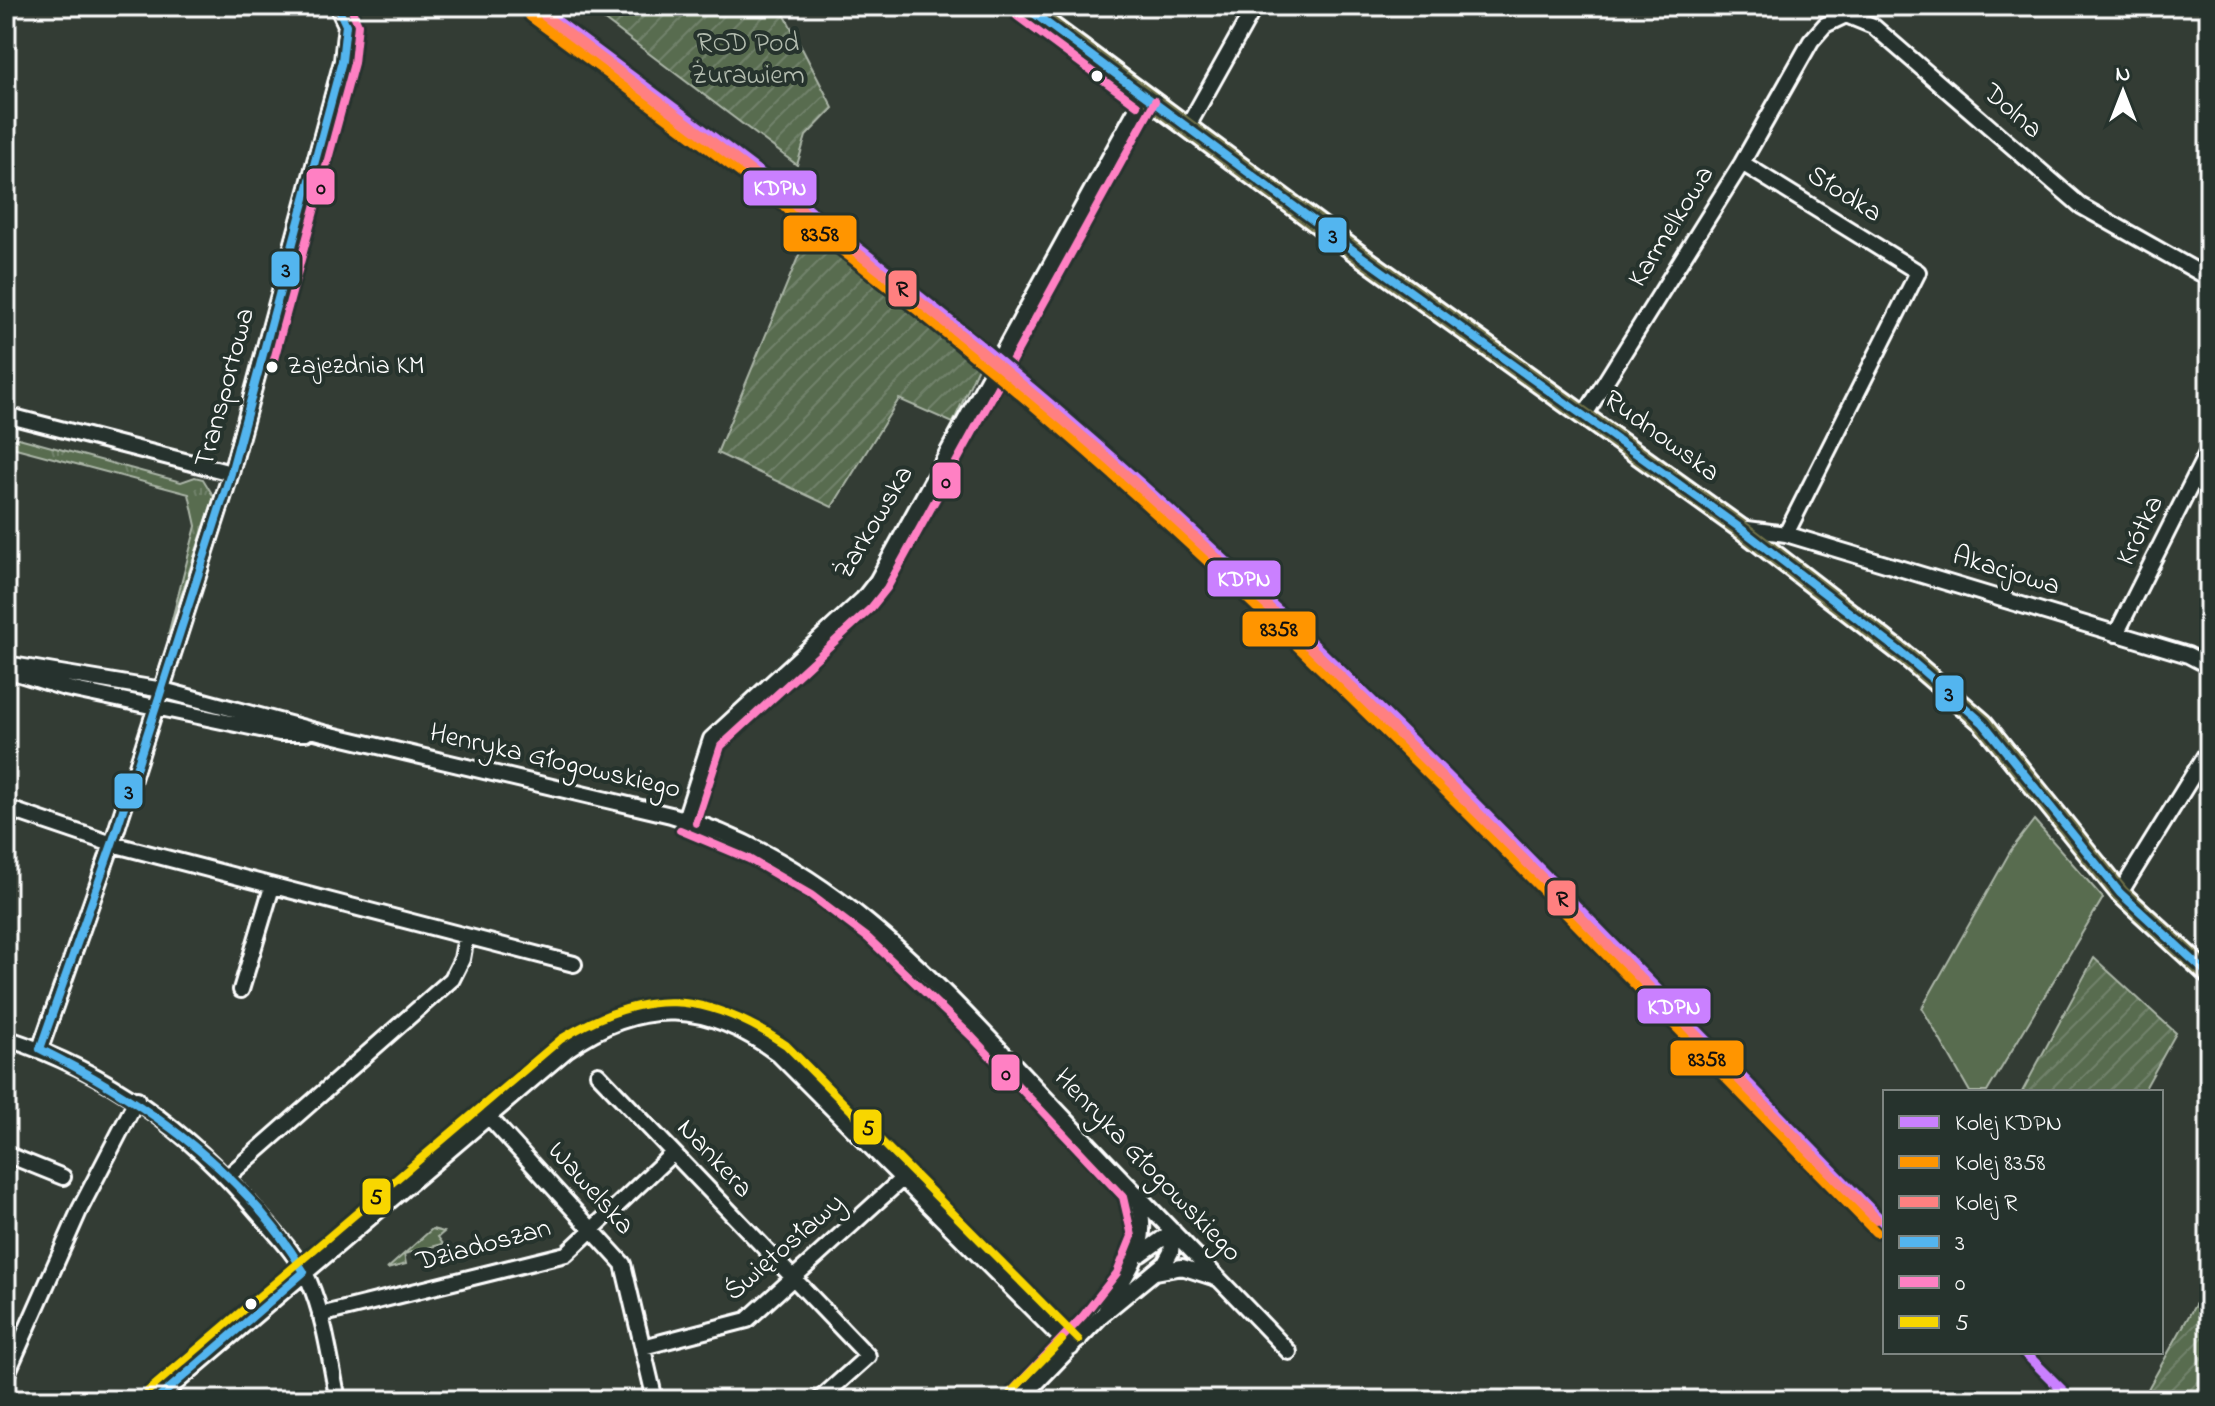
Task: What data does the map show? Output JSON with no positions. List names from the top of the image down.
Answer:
{
  "streets": {
    "main road": ["Rudnowska"],
    "street": [
      "Dolna",
      "Słodka",
      "Karmelkowa",
      "Transportowa",
      "Żarkowska",
      "Krótka",
      "Akacjowa",
      "Henryka Głogowskiego",
      "Nankera",
      "Wawelska",
      "Dziadoszan",
      "Świętosławy"
    ]
  },
  "crossings": [
    ["Dolna", "Karmelkowa"],
    ["Słodka", "Karmelkowa"],
    ["Słodka", "Akacjowa"],
    ["Karmelkowa", "Rudnowska"],
    ["Transportowa", "Henryka Głogowskiego"],
    ["Rudnowska", "Żarkowska"],
    ["Rudnowska", "Akacjowa"],
    ["Żarkowska", "Henryka Głogowskiego"],
    ["Krótka", "Akacjowa"],
    ["Nankera", "Dziadoszan"],
    ["Nankera", "Świętosławy"],
    ["Wawelska", "Dziadoszan"],
    ["Wawelska", "Świętosławy"]
  ],
  "parks": ["ROD Pod Żurawiem"],
  "places": ["Zajezdnia KM"],
  "lines": [
    "rail line KDPN",
    "transit line 3",
    "transit line 0",
    "rail line 8358",
    "rail line R",
    "transit line 5"
  ],
  "legend": [
    "Kolej KDPN",
    "Kolej 8358",
    "Kolej R",
    "3",
    "0",
    "5"
  ],
  "north": "top"
}
